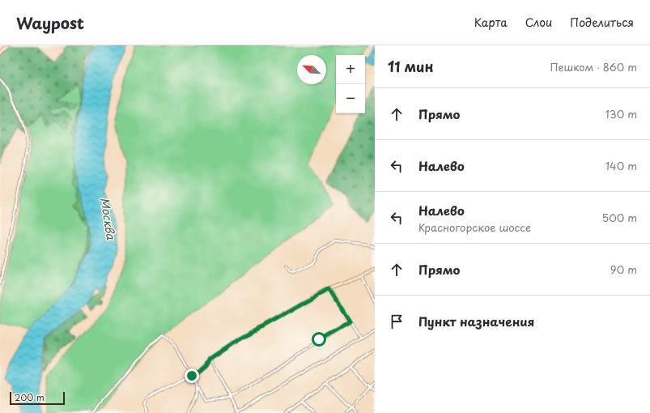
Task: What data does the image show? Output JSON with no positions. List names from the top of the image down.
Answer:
{
  "water": ["Москва"],
  "scale_bar": "200 m",
  "north": "top left",
  "page": {
    "header": "Waypost",
    "nav": ["Карта", "Слои", "Поделиться"],
    "heading": ["11 мин", "Пешком · 860 m"],
    "map_buttons": ["+", "−"],
    "list": [
      ["Прямо", "130 m"],
      ["Налево", "140 m"],
      ["Налево", "Красногорское шоссе", "500 m"],
      ["Прямо", "90 m"],
      "Пункт назначения"
    ],
    "scale": "200 m"
  }
}
